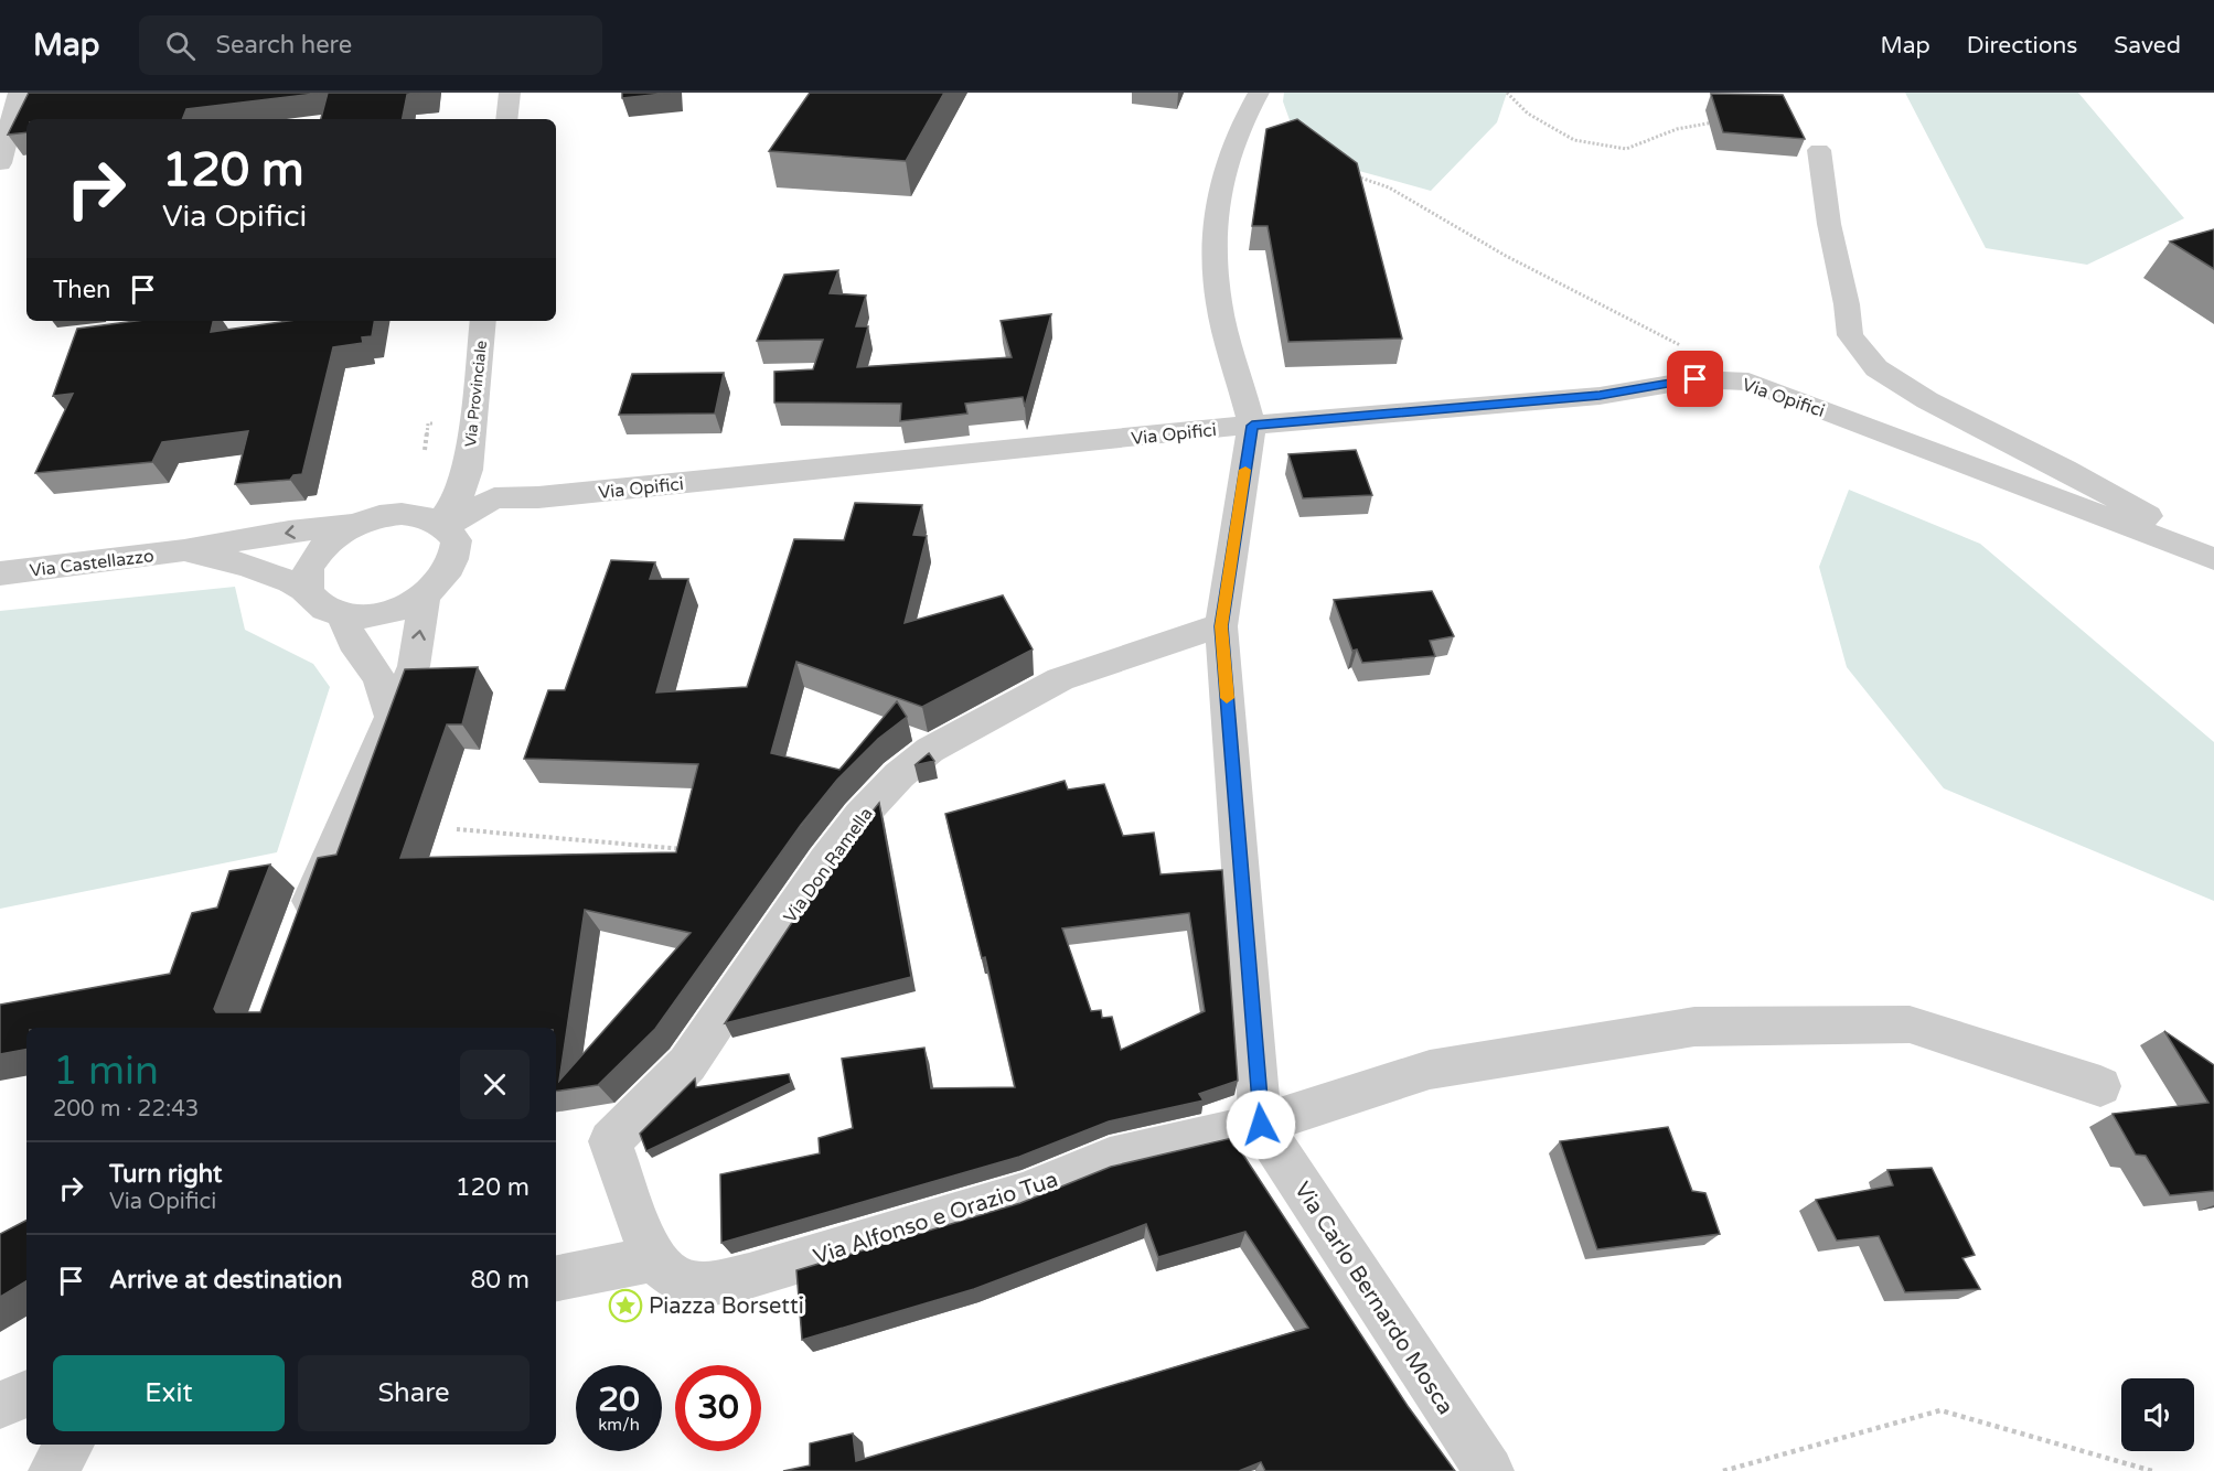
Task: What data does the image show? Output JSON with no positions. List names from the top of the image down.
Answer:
{
  "streets": {
    "street": [
      "Via Provinciale",
      "Via Opifici",
      "Via Castellazzo",
      "Via Don Ramella",
      "Via Alfonso e Orazio Tua",
      "Via Carlo Bernardo Mosca"
    ]
  },
  "crossings": [
    ["Via Provinciale", "Via Opifici"],
    ["Via Provinciale", "Via Castellazzo"],
    ["Via Opifici", "Via Castellazzo"],
    ["Via Don Ramella", "Via Alfonso e Orazio Tua"],
    ["Via Alfonso e Orazio Tua", "Via Carlo Bernardo Mosca"]
  ],
  "one_way": ["Via Castellazzo"],
  "places": {
    "place": ["Piazza Borsetti"]
  },
  "page": {
    "header": "Map",
    "search": "Search here",
    "nav": ["Map", "Directions", "Saved"],
    "turn": ["120 m", "Via Opifici"],
    "then": "Then",
    "heading": ["1 min", "200 m · 22:43"],
    "list": [
      {
        "name": "Turn right",
        "note": "Via Opifici",
        "value": "120 m"
      },
      {
        "name": "Arrive at destination",
        "value": "80 m"
      }
    ],
    "buttons": ["Exit", "Share"],
    "speed": "20 km/h",
    "limit": "30"
  }
}
